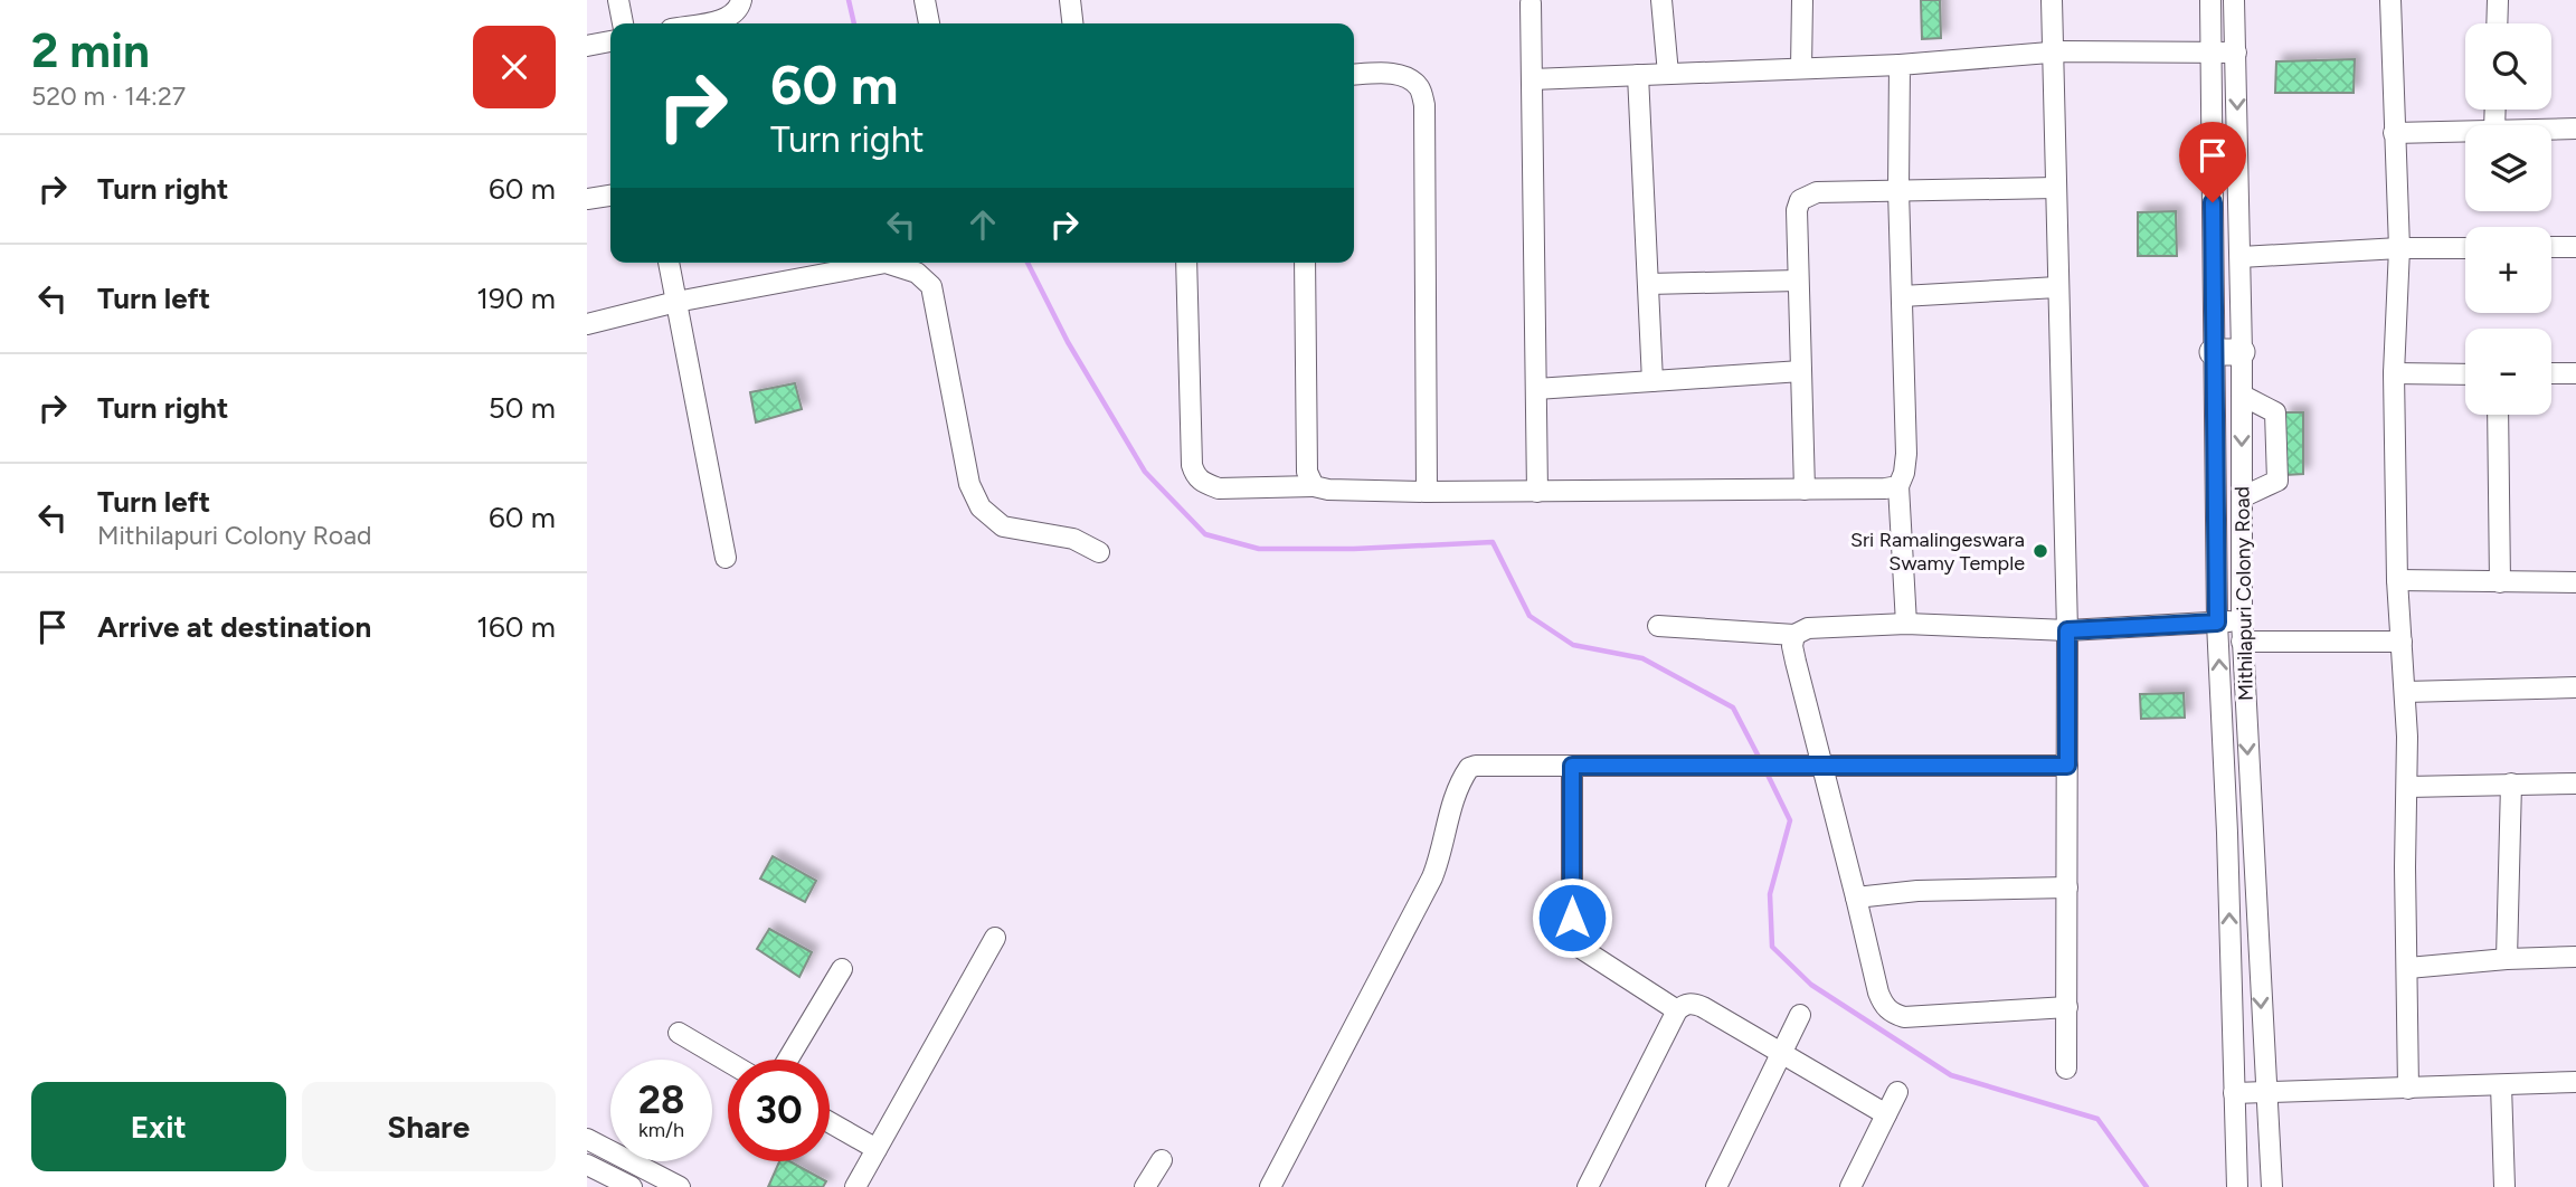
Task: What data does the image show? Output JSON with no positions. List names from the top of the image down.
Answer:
{
  "streets": {
    "street": ["Mithilapuri Colony Road"]
  },
  "places": ["Sri Ramalingeswara Swamy Temple"],
  "page": {
    "heading": ["2 min", "520 m · 14:27"],
    "map_buttons": ["+", "−"],
    "turn": ["60 m", "Turn right"],
    "list": [
      {
        "name": "Turn right",
        "value": "60 m"
      },
      {
        "name": "Turn left",
        "value": "190 m"
      },
      {
        "name": "Turn right",
        "value": "50 m"
      },
      {
        "name": "Turn left",
        "note": "Mithilapuri Colony Road",
        "value": "60 m"
      },
      {
        "name": "Arrive at destination",
        "value": "160 m"
      }
    ],
    "speed": "28 km/h",
    "limit": "30",
    "buttons": ["Exit", "Share"]
  }
}
